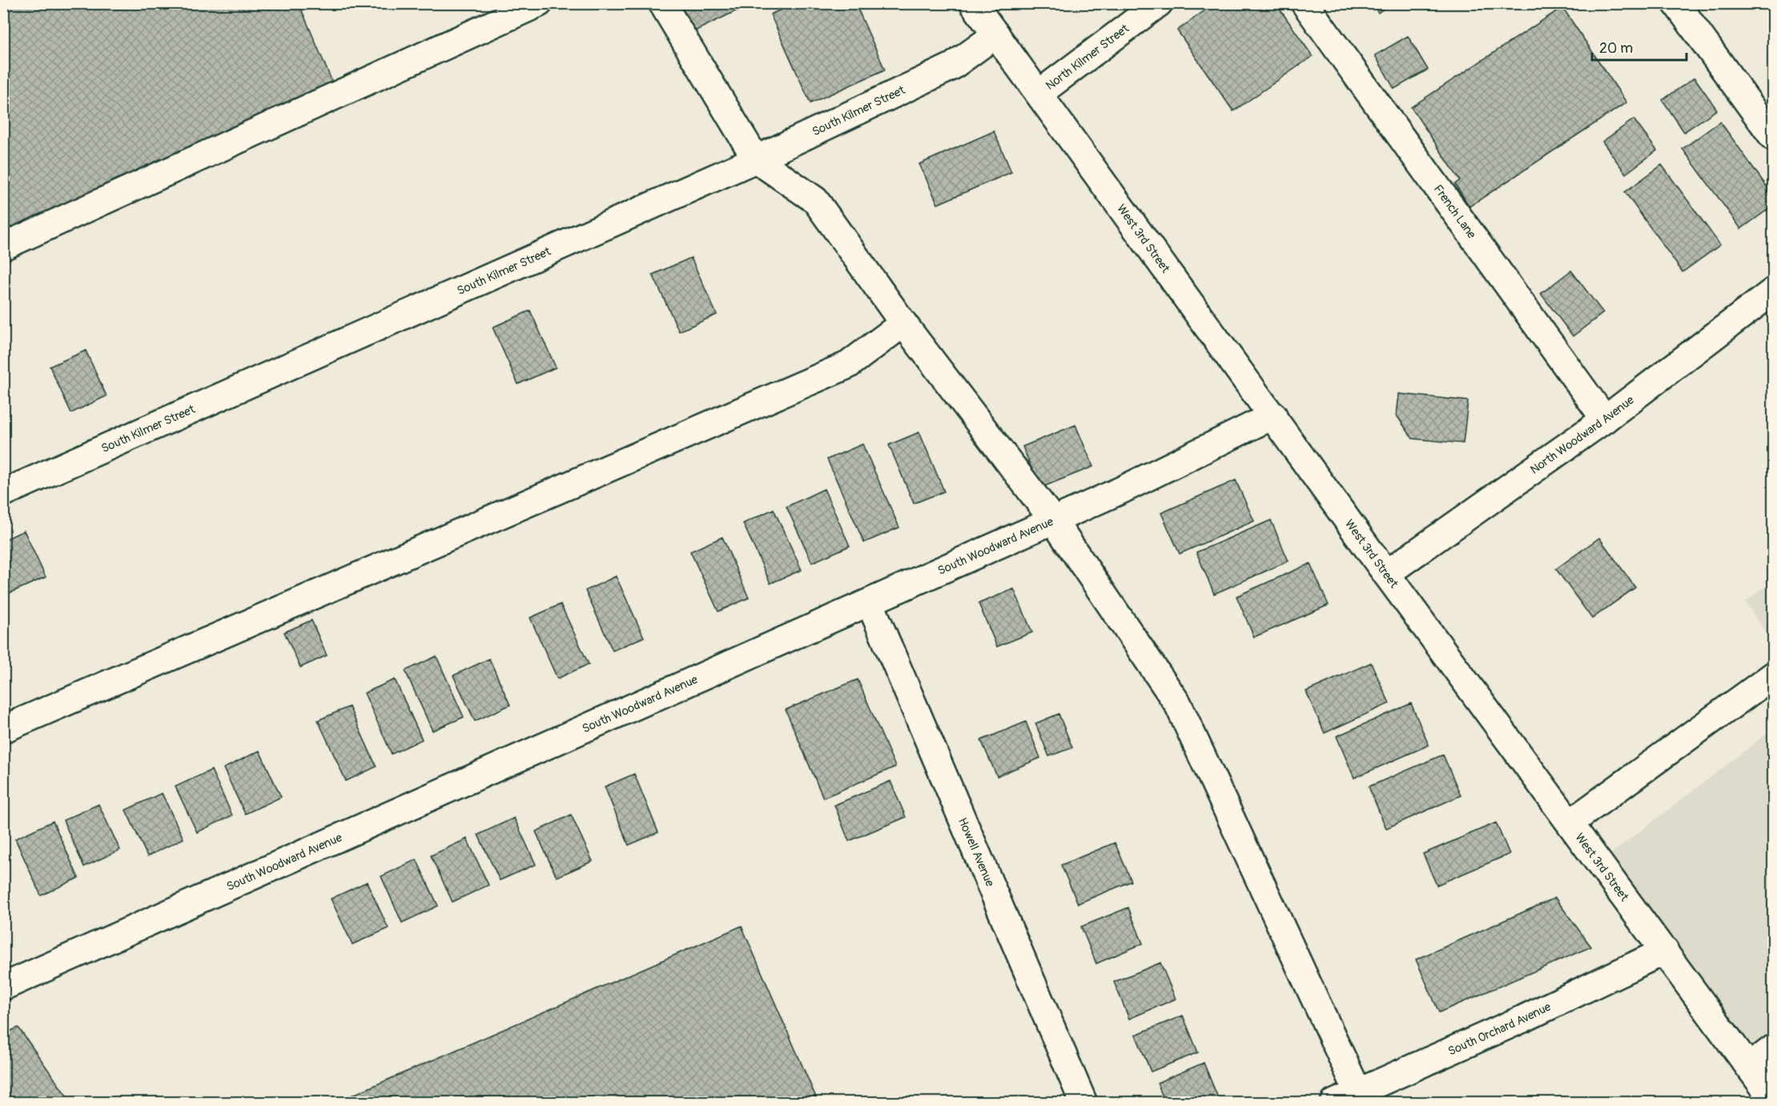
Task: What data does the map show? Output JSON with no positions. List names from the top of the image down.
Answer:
{
  "streets": {
    "street": [
      "North Kilmer Street",
      "South Kilmer Street",
      "French Lane",
      "West 3rd Street",
      "North Woodward Avenue",
      "South Woodward Avenue",
      "Howell Avenue",
      "South Orchard Avenue"
    ]
  },
  "crossings": [
    ["North Kilmer Street", "West 3rd Street"],
    ["South Kilmer Street", "West 3rd Street"],
    ["French Lane", "North Woodward Avenue"],
    ["West 3rd Street", "North Woodward Avenue"],
    ["West 3rd Street", "South Woodward Avenue"],
    ["West 3rd Street", "South Orchard Avenue"],
    ["South Woodward Avenue", "Howell Avenue"]
  ],
  "scale_bar": "20 m"
}
